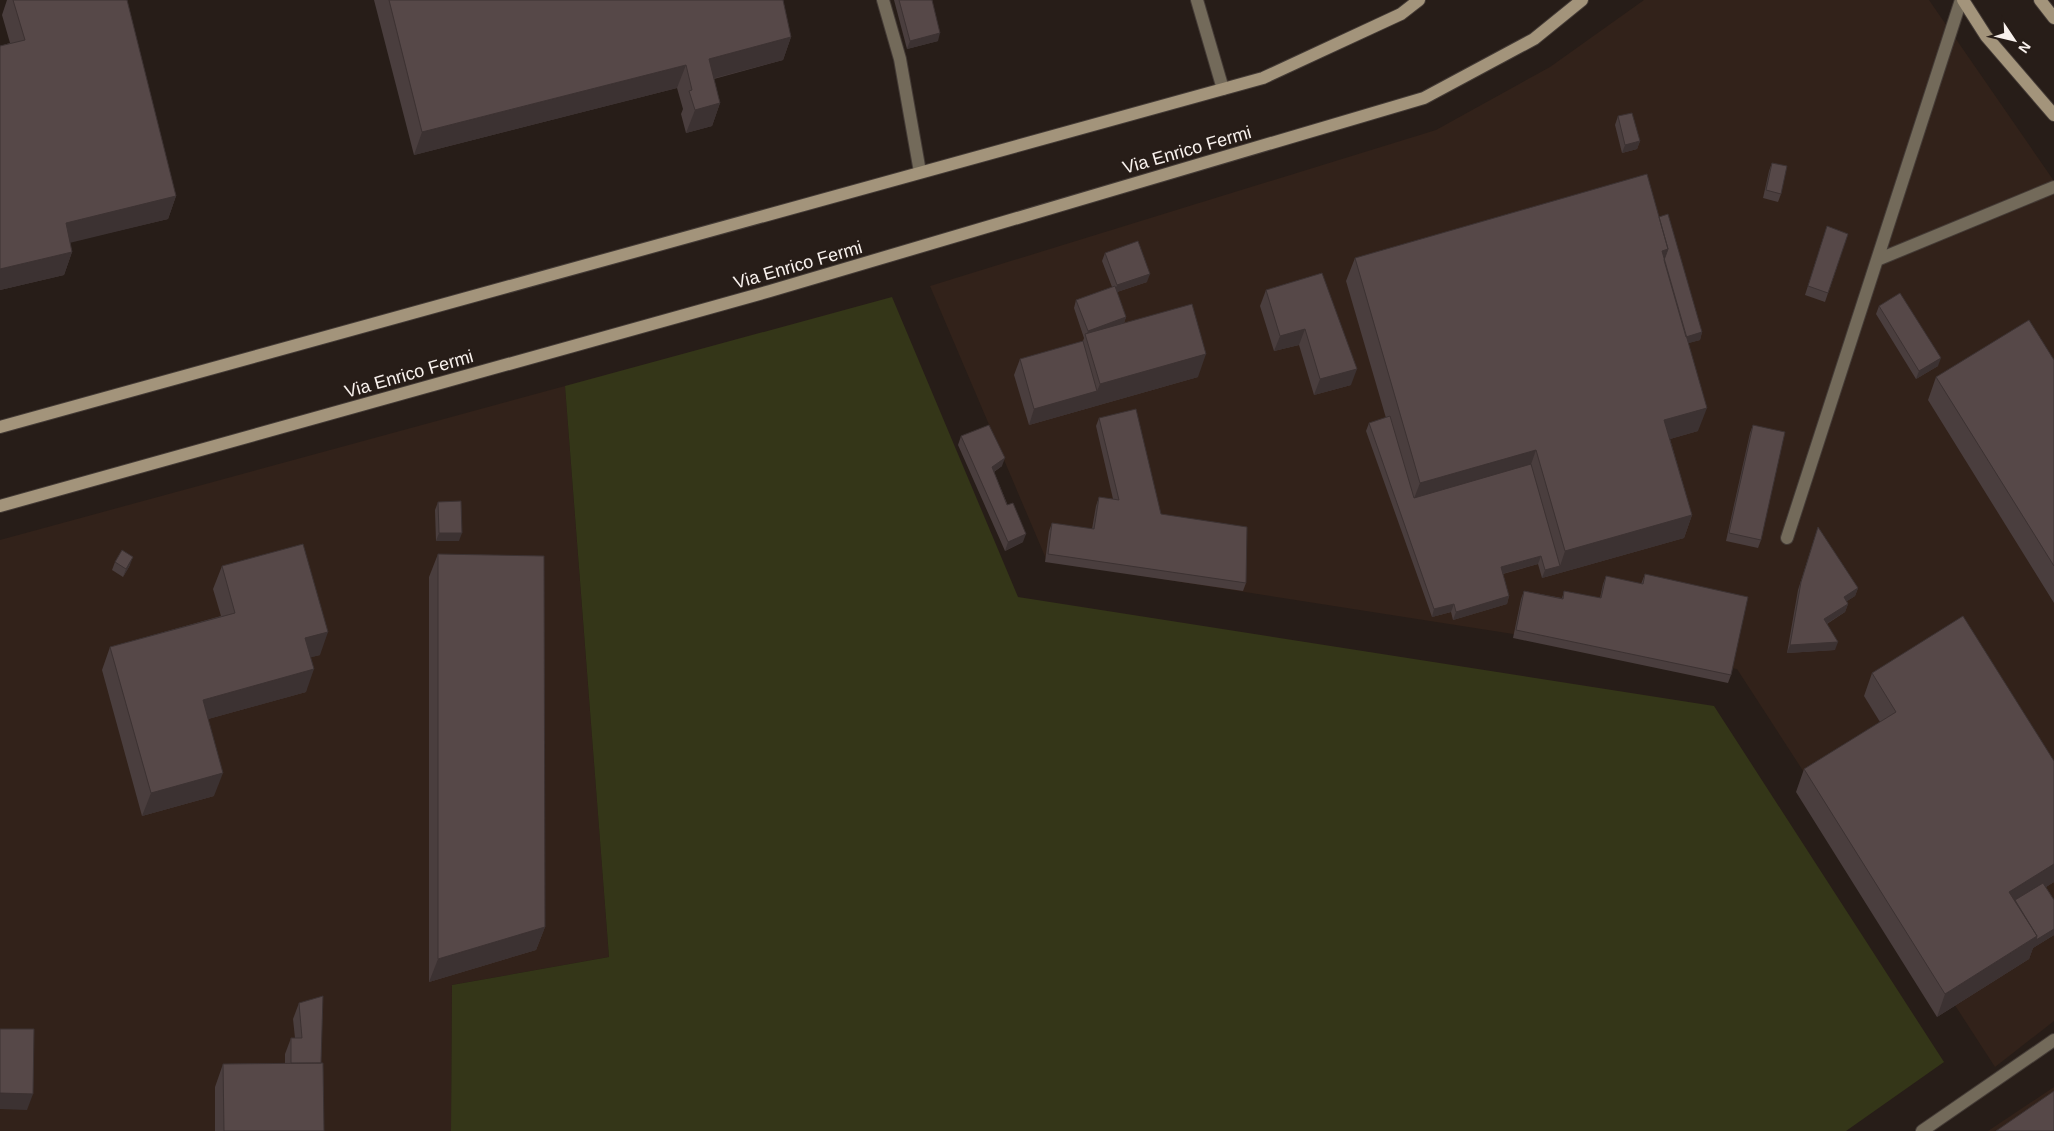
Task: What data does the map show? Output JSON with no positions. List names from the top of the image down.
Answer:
{
  "streets": {
    "street": ["Via Enrico Fermi"]
  },
  "north": "bottom right"
}
